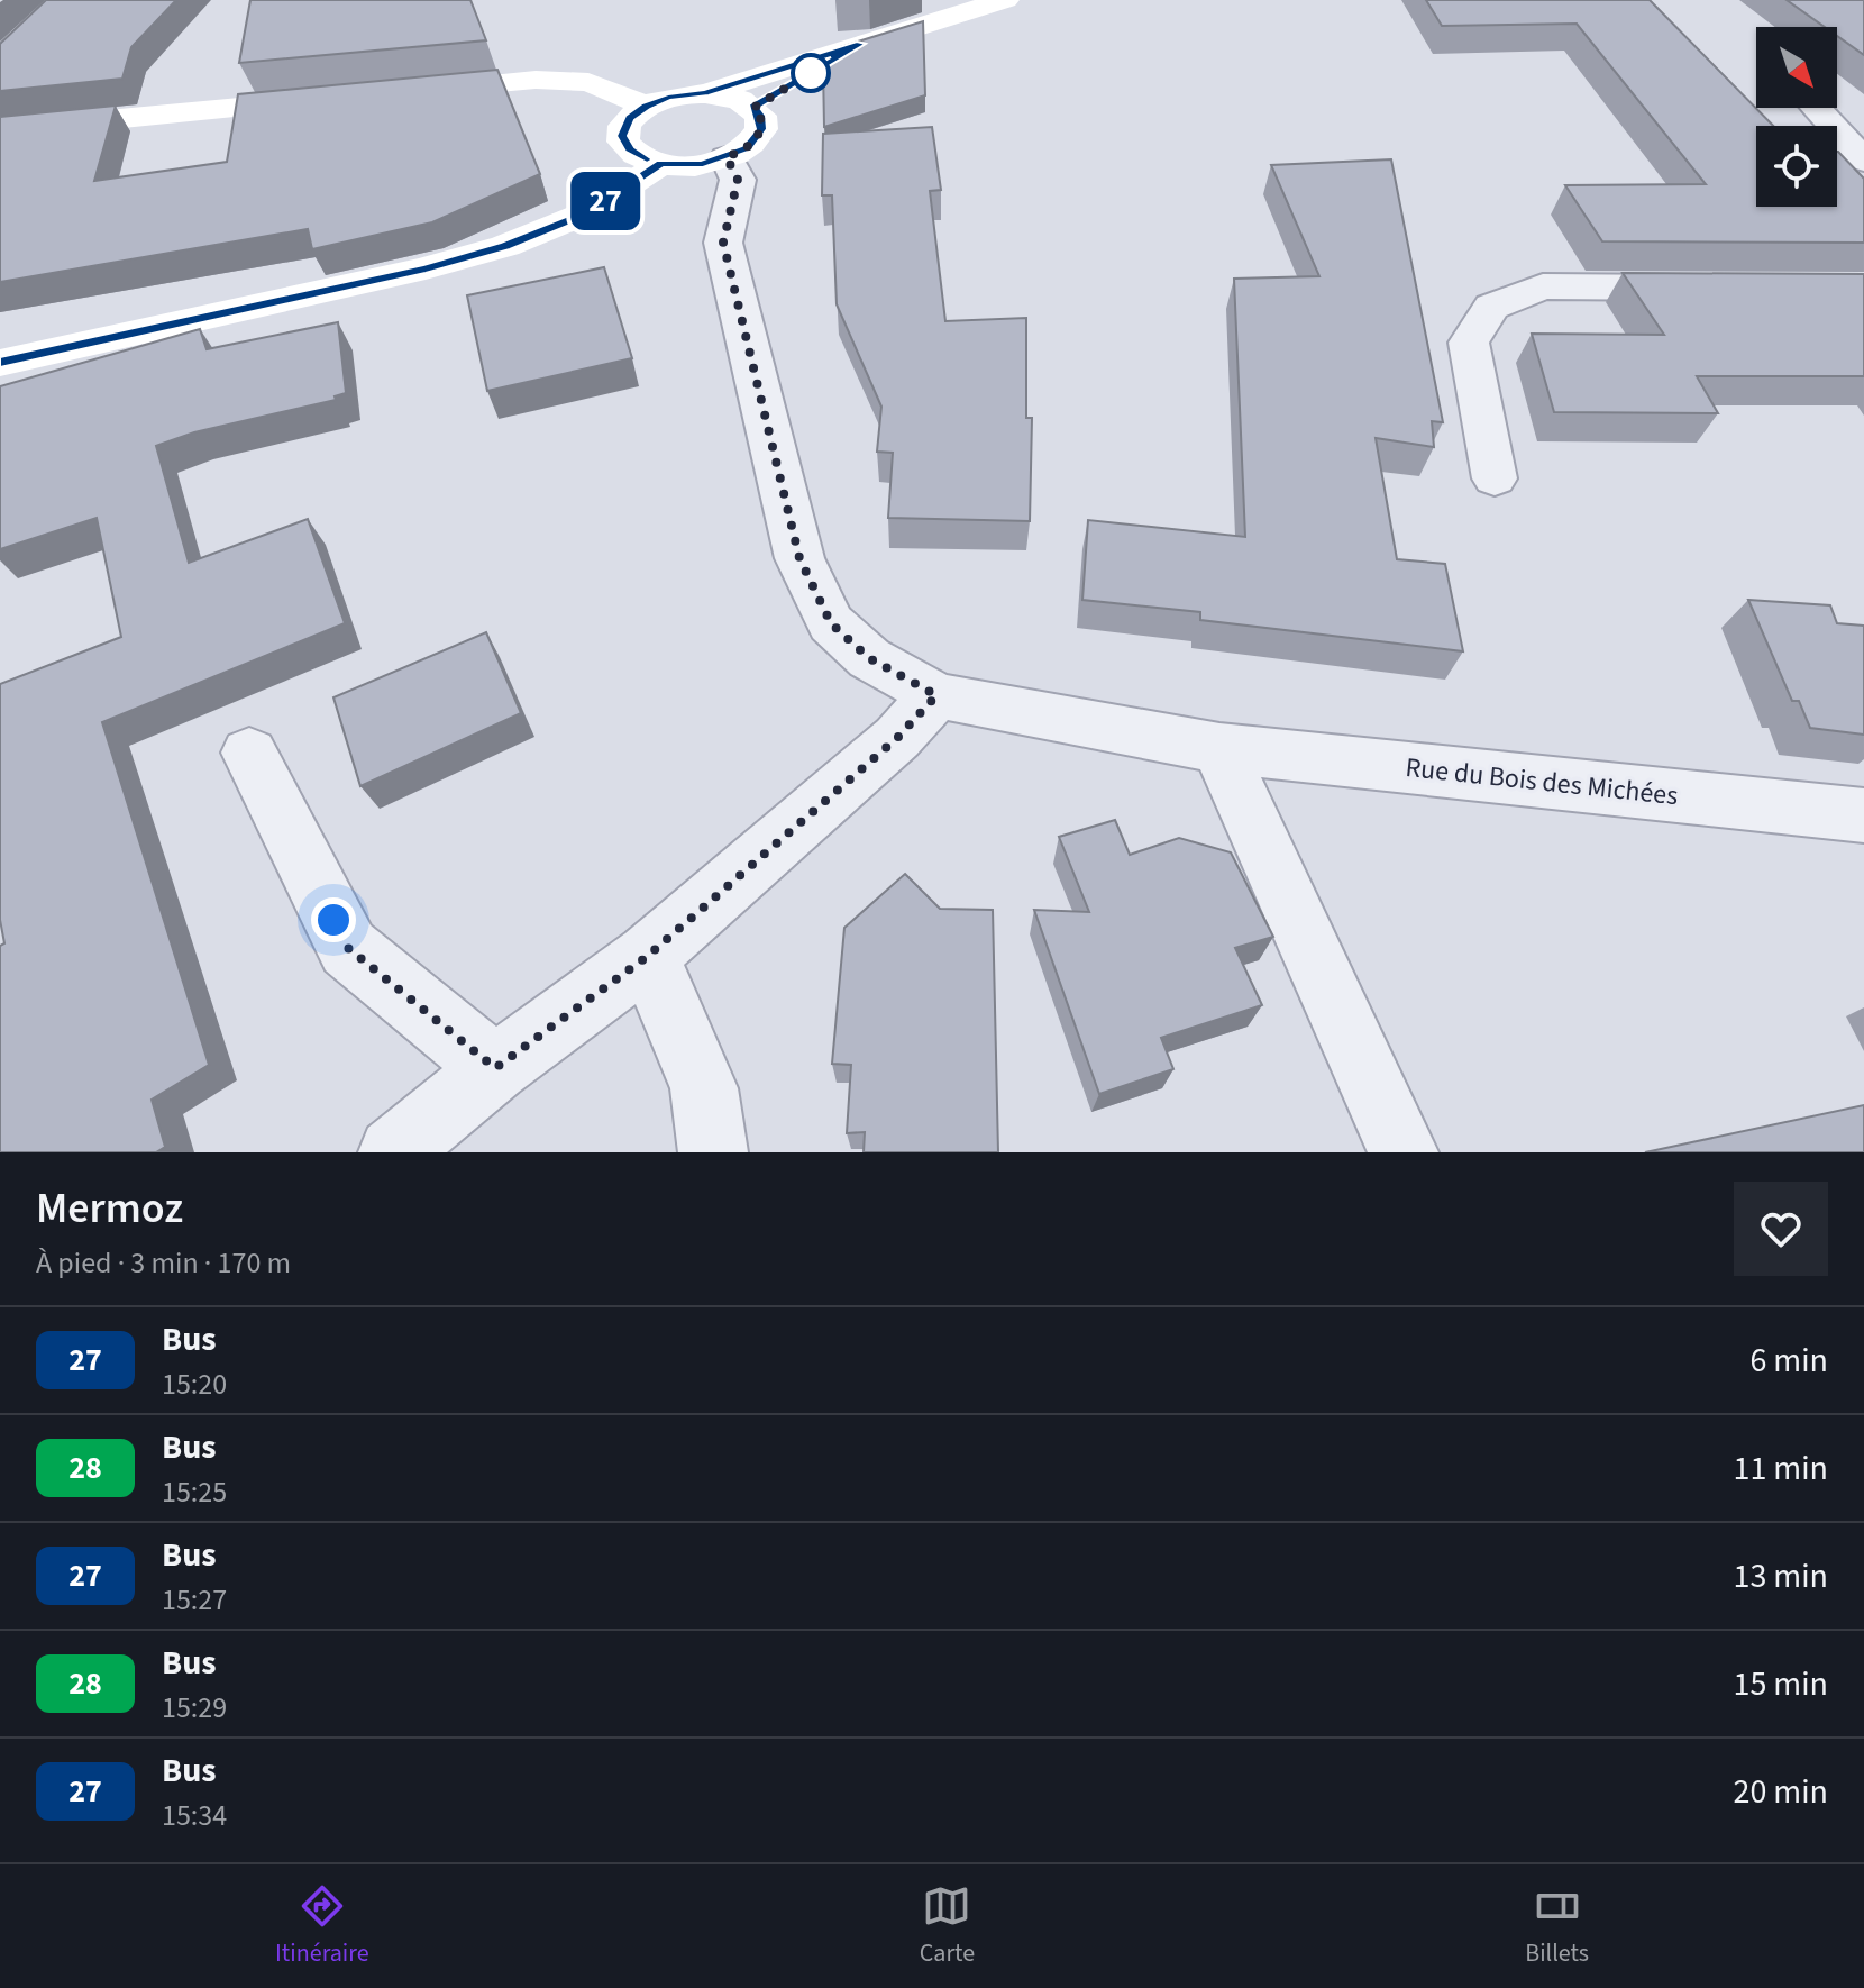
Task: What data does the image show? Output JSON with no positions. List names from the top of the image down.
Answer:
{
  "streets": {
    "street": ["Rue du Bois des Michées"]
  },
  "lines": ["bus line 27"],
  "north": "bottom right",
  "page": {
    "on_map": "27",
    "heading": ["Mermoz", "À pied · 3 min · 170 m"],
    "list": [
      {
        "mark": "27",
        "name": "Bus",
        "note": "15:20",
        "value": "6 min"
      },
      {
        "mark": "28",
        "name": "Bus",
        "note": "15:25",
        "value": "11 min"
      },
      {
        "mark": "27",
        "name": "Bus",
        "note": "15:27",
        "value": "13 min"
      },
      {
        "mark": "28",
        "name": "Bus",
        "note": "15:29",
        "value": "15 min"
      },
      {
        "mark": "27",
        "name": "Bus",
        "note": "15:34",
        "value": "20 min"
      }
    ],
    "tabs": ["Itinéraire", "Carte", "Billets"]
  }
}
